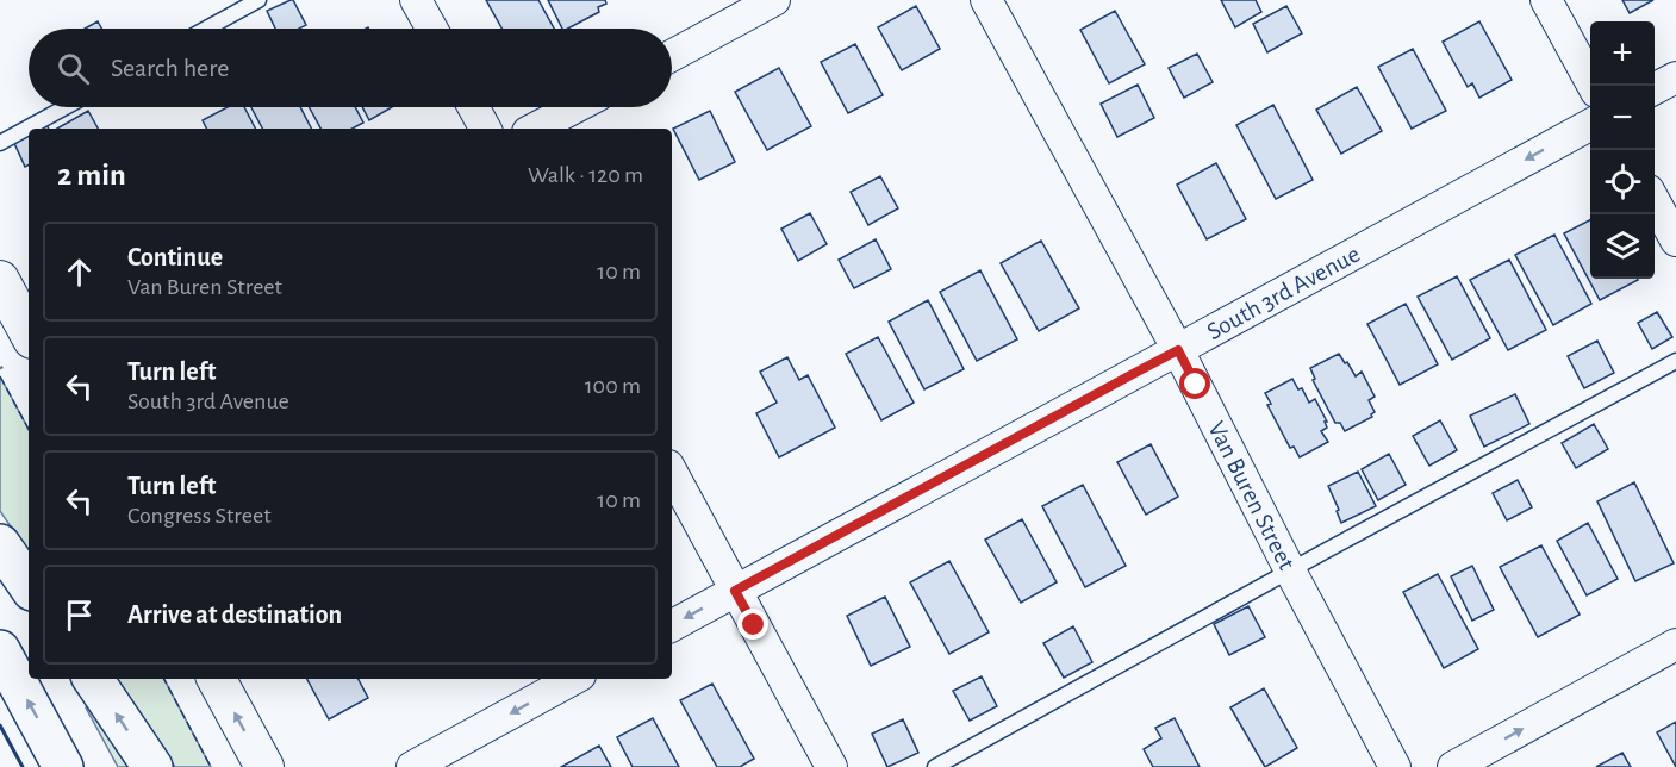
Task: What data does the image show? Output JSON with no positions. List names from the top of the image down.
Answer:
{
  "streets": {
    "street": ["South 3rd Avenue", "Van Buren Street"]
  },
  "crossings": [
    ["South 3rd Avenue", "Van Buren Street"]
  ],
  "one_way": ["South 3rd Avenue"],
  "page": {
    "map_buttons": ["+", "−"],
    "search": "Search here",
    "heading": ["2 min", "Walk · 120 m"],
    "list": [
      ["Continue", "Van Buren Street", "10 m"],
      ["Turn left", "South 3rd Avenue", "100 m"],
      ["Turn left", "Congress Street", "10 m"],
      "Arrive at destination"
    ]
  }
}
